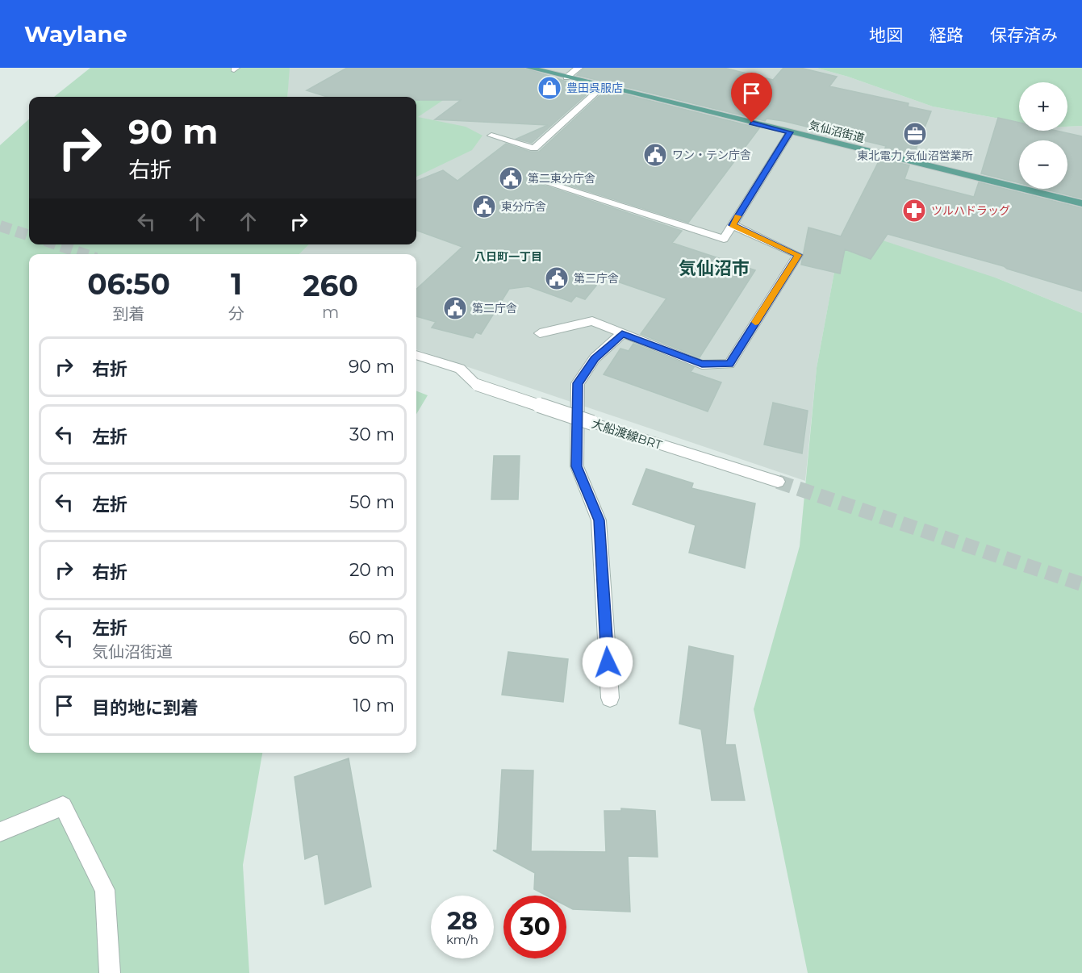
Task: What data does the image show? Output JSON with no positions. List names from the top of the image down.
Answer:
{
  "streets": {
    "main road": ["気仙沼街道"],
    "street": ["大船渡線BRT"]
  },
  "districts": ["八日町一丁目", "気仙沼市"],
  "places": {
    "shop": ["豊田呉服店"],
    "office": ["東北電力 気仙沼営業所"],
    "public building": [
      "ワン・テン庁舎",
      "第二東分庁舎",
      "東分庁舎",
      "第三庁舎",
      "第二庁舎"
    ],
    "pharmacy": ["ツルハドラッグ"]
  },
  "page": {
    "header": "Waylane",
    "nav": ["地図", "経路", "保存済み"],
    "map_buttons": ["+", "−"],
    "turn": ["90 m", "右折"],
    "eta": [
      "06:50",
      "到着",
      "1",
      "分",
      "260",
      "m"
    ],
    "list": [
      {
        "name": "右折",
        "value": "90 m"
      },
      {
        "name": "左折",
        "value": "30 m"
      },
      {
        "name": "左折",
        "value": "50 m"
      },
      {
        "name": "右折",
        "value": "20 m"
      },
      {
        "name": "左折",
        "note": "気仙沼街道",
        "value": "60 m"
      },
      {
        "name": "目的地に到着",
        "value": "10 m"
      }
    ],
    "speed": "28 km/h",
    "limit": "30"
  }
}
